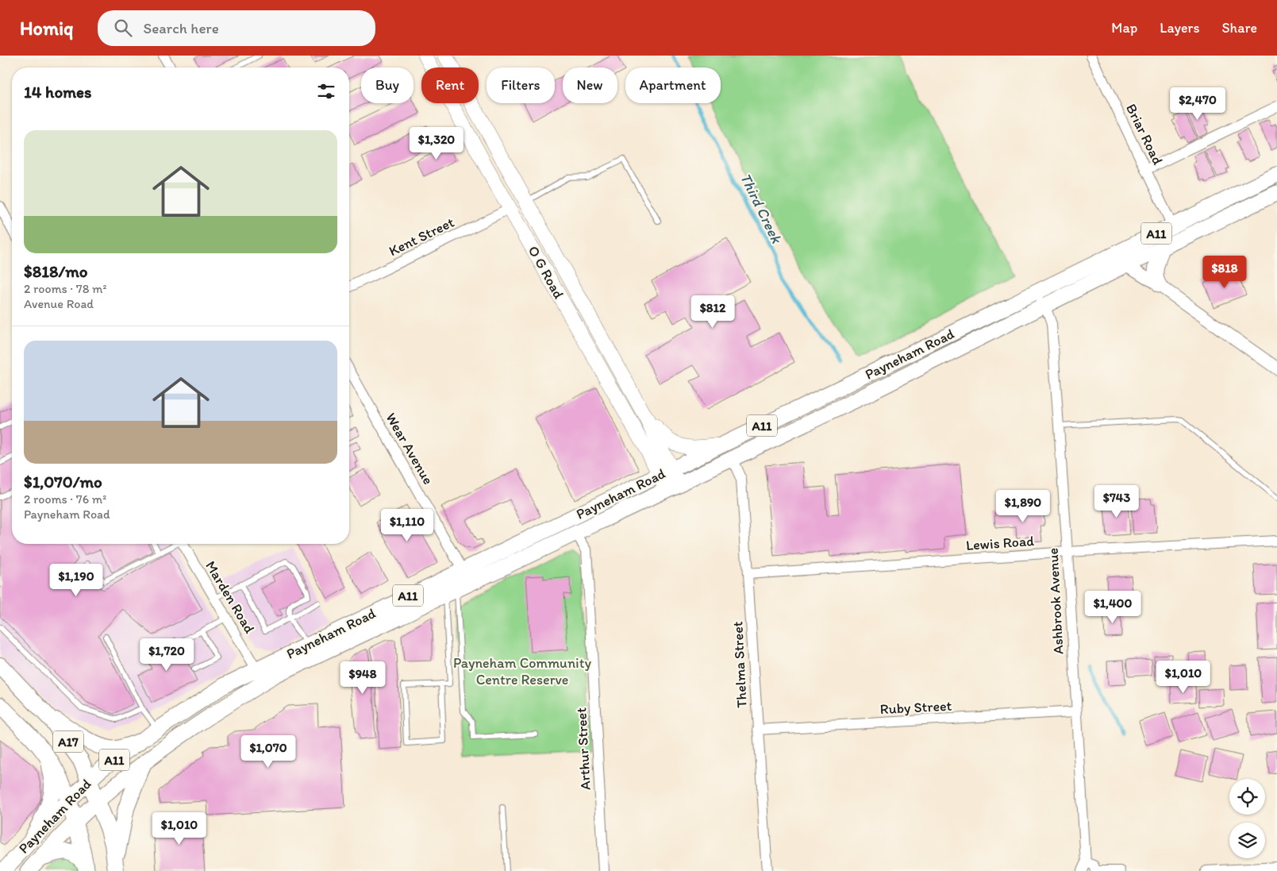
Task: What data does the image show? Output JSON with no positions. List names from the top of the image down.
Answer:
{
  "streets": {
    "highway": ["A17"],
    "main road": ["A11", "O G Road", "Payneham Road"],
    "street": [
      "Briar Road",
      "Kent Street",
      "Wear Avenue",
      "Lewis Road",
      "Marden Road",
      "Ashbrook Avenue",
      "Thelma Street",
      "Ruby Street",
      "Arthur Street"
    ]
  },
  "crossings": [
    ["Briar Road", "Payneham Road"],
    ["Kent Street", "O G Road"],
    ["O G Road", "Payneham Road"],
    ["Payneham Road", "Wear Avenue"],
    ["Payneham Road", "Marden Road"],
    ["Payneham Road", "Ashbrook Avenue"],
    ["Payneham Road", "Thelma Street"],
    ["Payneham Road", "A17"],
    ["Payneham Road", "Arthur Street"],
    ["Lewis Road", "Ashbrook Avenue"],
    ["Lewis Road", "Thelma Street"],
    ["Ashbrook Avenue", "Ruby Street"],
    ["Thelma Street", "Ruby Street"]
  ],
  "water": ["Third Creek"],
  "parks": ["Payneham Community Centre Reserve"],
  "page": {
    "header": "Homiq",
    "search": "Search here",
    "nav": ["Map", "Layers", "Share"],
    "chip": [
      "Buy",
      "Rent",
      "Filters",
      "New",
      "Apartment"
    ],
    "heading": "14 homes",
    "price": [
      "$2,470",
      "$1,320",
      "$818",
      "$812",
      "$743",
      "$1,890",
      "$1,110",
      "$1,190",
      "$1,400",
      "$1,720",
      "$1,010",
      "$948",
      "$1,070",
      "$1,010"
    ],
    "list": [
      {
        "name": "$818/mo",
        "note": "2 rooms · 78 m² · Avenue Road"
      },
      {
        "name": "$1,070/mo",
        "note": "2 rooms · 76 m² · Payneham Road"
      }
    ]
  }
}
